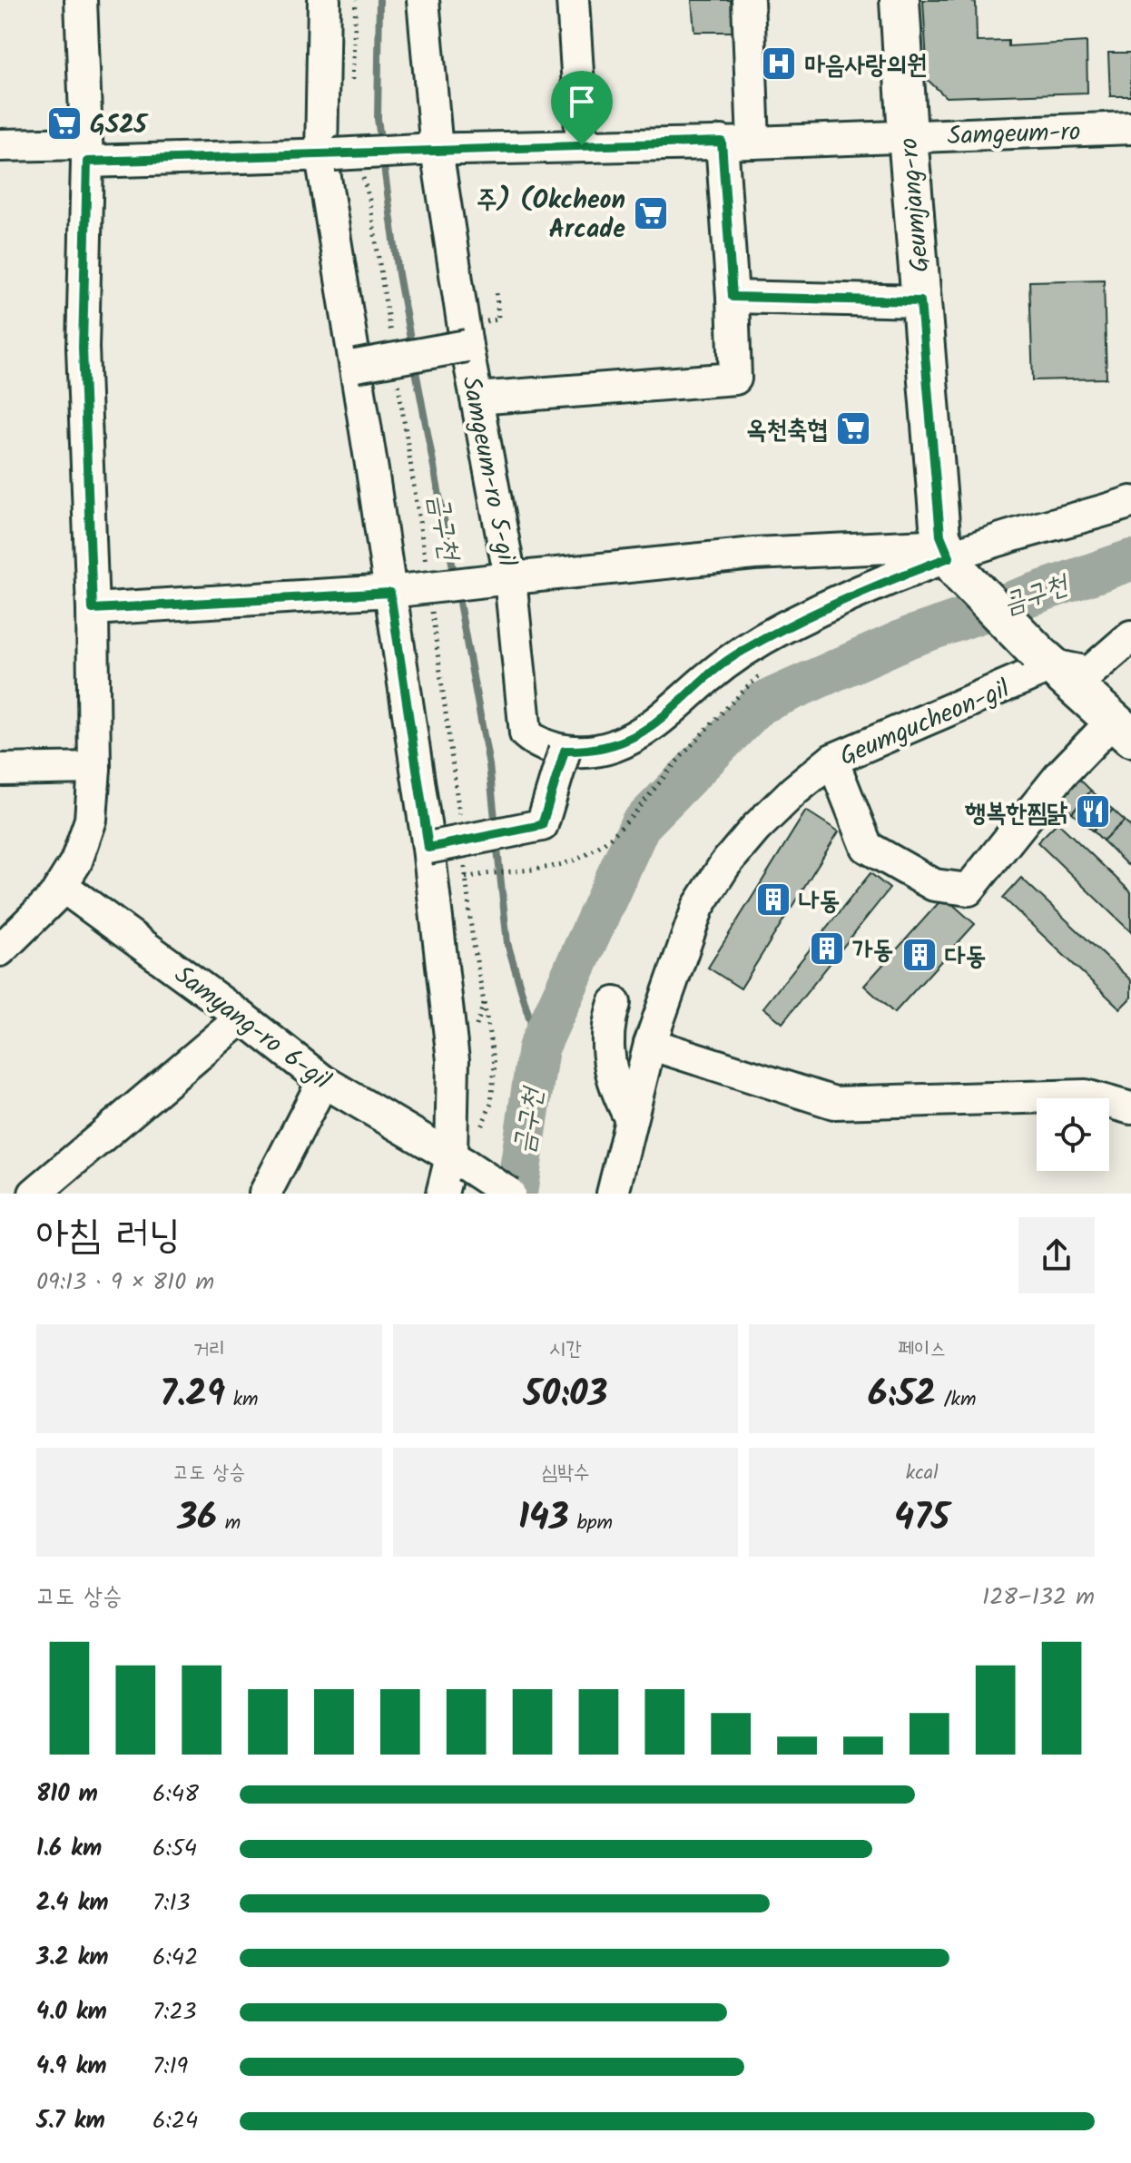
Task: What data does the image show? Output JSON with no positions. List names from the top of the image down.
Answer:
{
  "streets": {
    "main road": ["Geumjang-ro"],
    "street": [
      "Samgeum-ro",
      "Samgeum-ro 5-gil",
      "Geumgucheon-gil",
      "Samyang-ro 6-gil"
    ]
  },
  "crossings": [
    ["Samgeum-ro", "Geumjang-ro"],
    ["Samgeum-ro", "Samgeum-ro 5-gil"],
    ["Geumjang-ro", "Samgeum-ro 5-gil"]
  ],
  "water": ["금구천"],
  "places": {
    "hospital": ["마음사랑의원"],
    "supermarket": ["GS25", "주) (Okcheon Arcade", "옥천축협"],
    "restaurant": ["행복한찜닭"],
    "building": ["나동", "가동", "다동"]
  },
  "page": {
    "heading": ["아침 러닝", "09:13 · 9 × 810 m"],
    "stats": [
      ["거리", "7.29 km"],
      ["시간", "50:03"],
      ["페이스", "6:52 /km"],
      ["고도 상승", "36 m"],
      ["심박수", "143 bpm"],
      ["kcal", "475"]
    ],
    "chart": ["고도 상승", "128–132 m"],
    "list": [
      {
        "name": "810 m",
        "note": "6:48"
      },
      {
        "name": "1.6 km",
        "note": "6:54"
      },
      {
        "name": "2.4 km",
        "note": "7:13"
      },
      {
        "name": "3.2 km",
        "note": "6:42"
      },
      {
        "name": "4.0 km",
        "note": "7:23"
      },
      {
        "name": "4.9 km",
        "note": "7:19"
      },
      {
        "name": "5.7 km",
        "note": "6:24"
      }
    ]
  }
}
